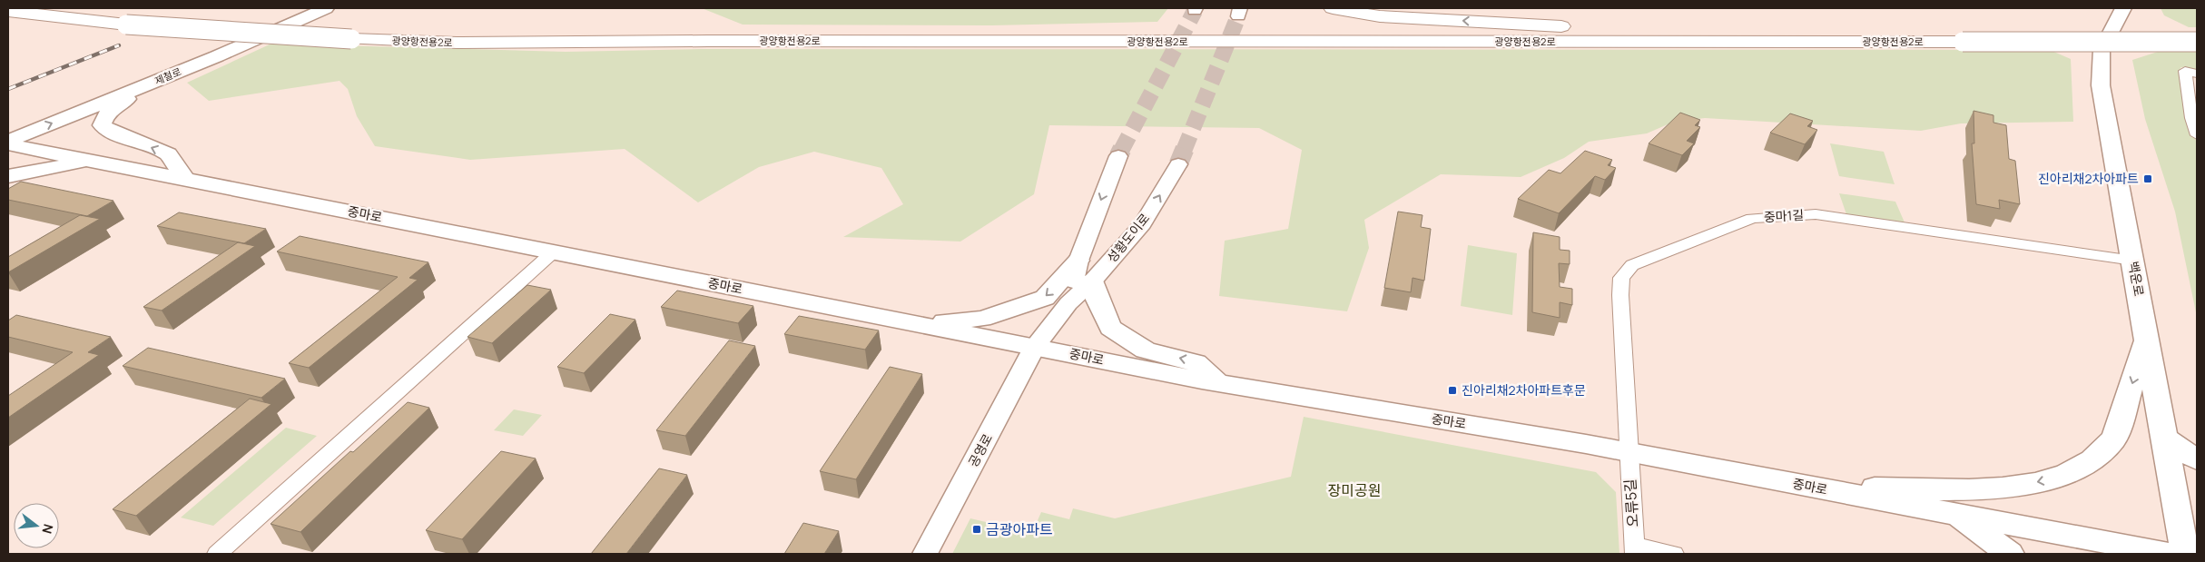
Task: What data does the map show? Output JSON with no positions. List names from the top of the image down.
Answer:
{
  "streets": {
    "highway": ["광양항전용2로"],
    "main road": ["제철로", "중마로", "백운로"],
    "street": [
      "중마1길",
      "성황도이로",
      "공영로",
      "오류5길"
    ]
  },
  "crossings": [
    ["제철로", "중마로"],
    ["중마로", "중마1길"],
    ["중마로", "성황도이로"],
    ["중마로", "공영로"],
    ["중마로", "오류5길"],
    ["중마1길", "백운로"],
    ["중마1길", "오류5길"],
    ["성황도이로", "공영로"]
  ],
  "parks": ["장미공원"],
  "places": {
    "transit": ["진아리채2차아파트", "진아리채2차아파트후문", "금광아파트"]
  },
  "north": "right"
}
